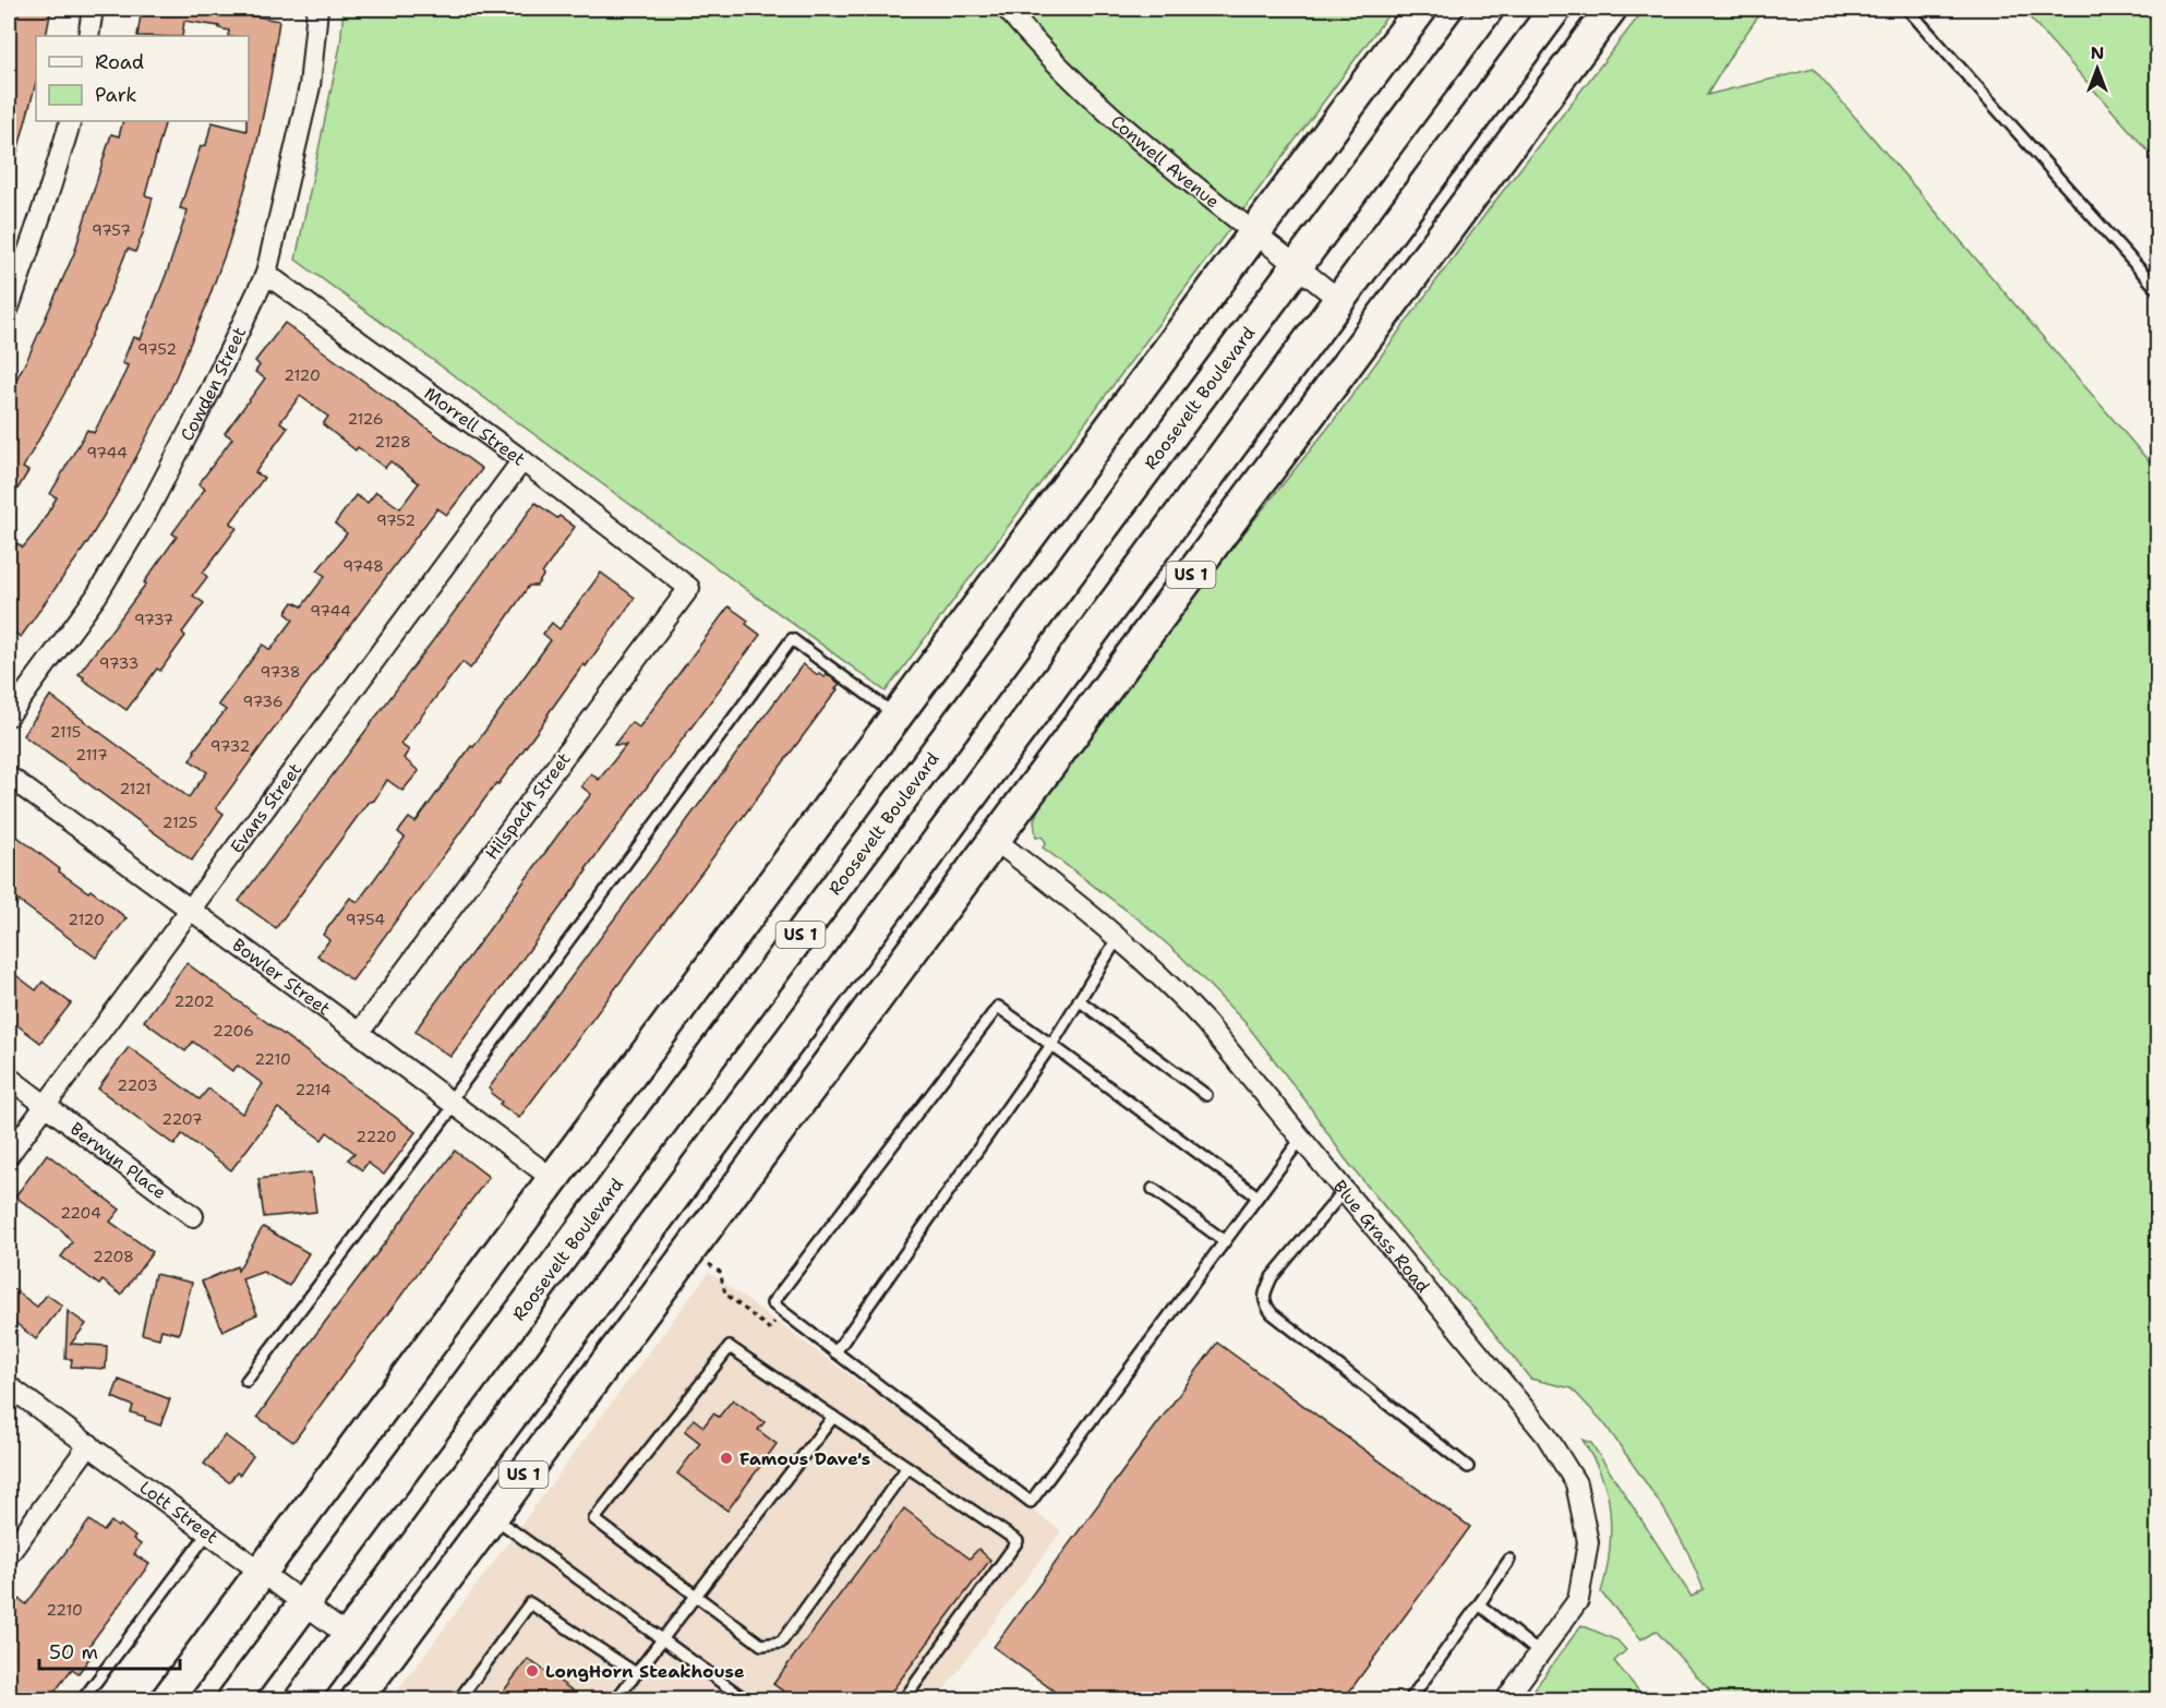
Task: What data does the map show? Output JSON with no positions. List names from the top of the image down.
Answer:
{
  "streets": {
    "highway": ["Roosevelt Boulevard", "US 1"],
    "street": [
      "Conwell Avenue",
      "Cowden Street",
      "Morrell Street",
      "Hilspach Street",
      "Evans Street",
      "Bowler Street",
      "Berwyn Place",
      "Blue Grass Road",
      "Lott Street"
    ]
  },
  "crossings": [
    ["Conwell Avenue", "Roosevelt Boulevard"],
    ["Conwell Avenue", "US 1"],
    ["Cowden Street", "Morrell Street"],
    ["Roosevelt Boulevard", "Lott Street"],
    ["Morrell Street", "Hilspach Street"],
    ["Morrell Street", "Evans Street"],
    ["US 1", "Bowler Street"],
    ["US 1", "Blue Grass Road"],
    ["US 1", "Lott Street"],
    ["Hilspach Street", "Bowler Street"],
    ["Evans Street", "Bowler Street"],
    ["Evans Street", "Berwyn Place"]
  ],
  "places": ["Famous Dave's", "LongHorn Steakhouse"],
  "house_numbers": [
    "9757",
    "9752",
    "2120",
    "2126",
    "2128",
    "9744",
    "9752",
    "9748",
    "9744",
    "9737",
    "9733",
    "9738",
    "9736",
    "2115",
    "9732",
    "2117",
    "2121",
    "2125",
    "2120",
    "9754",
    "2202",
    "2206",
    "2210",
    "2203",
    "2214",
    "2207",
    "2220",
    "2204",
    "2208",
    "2210"
  ],
  "legend": ["Road", "Park"],
  "scale_bar": "50 m",
  "north": "top"
}
